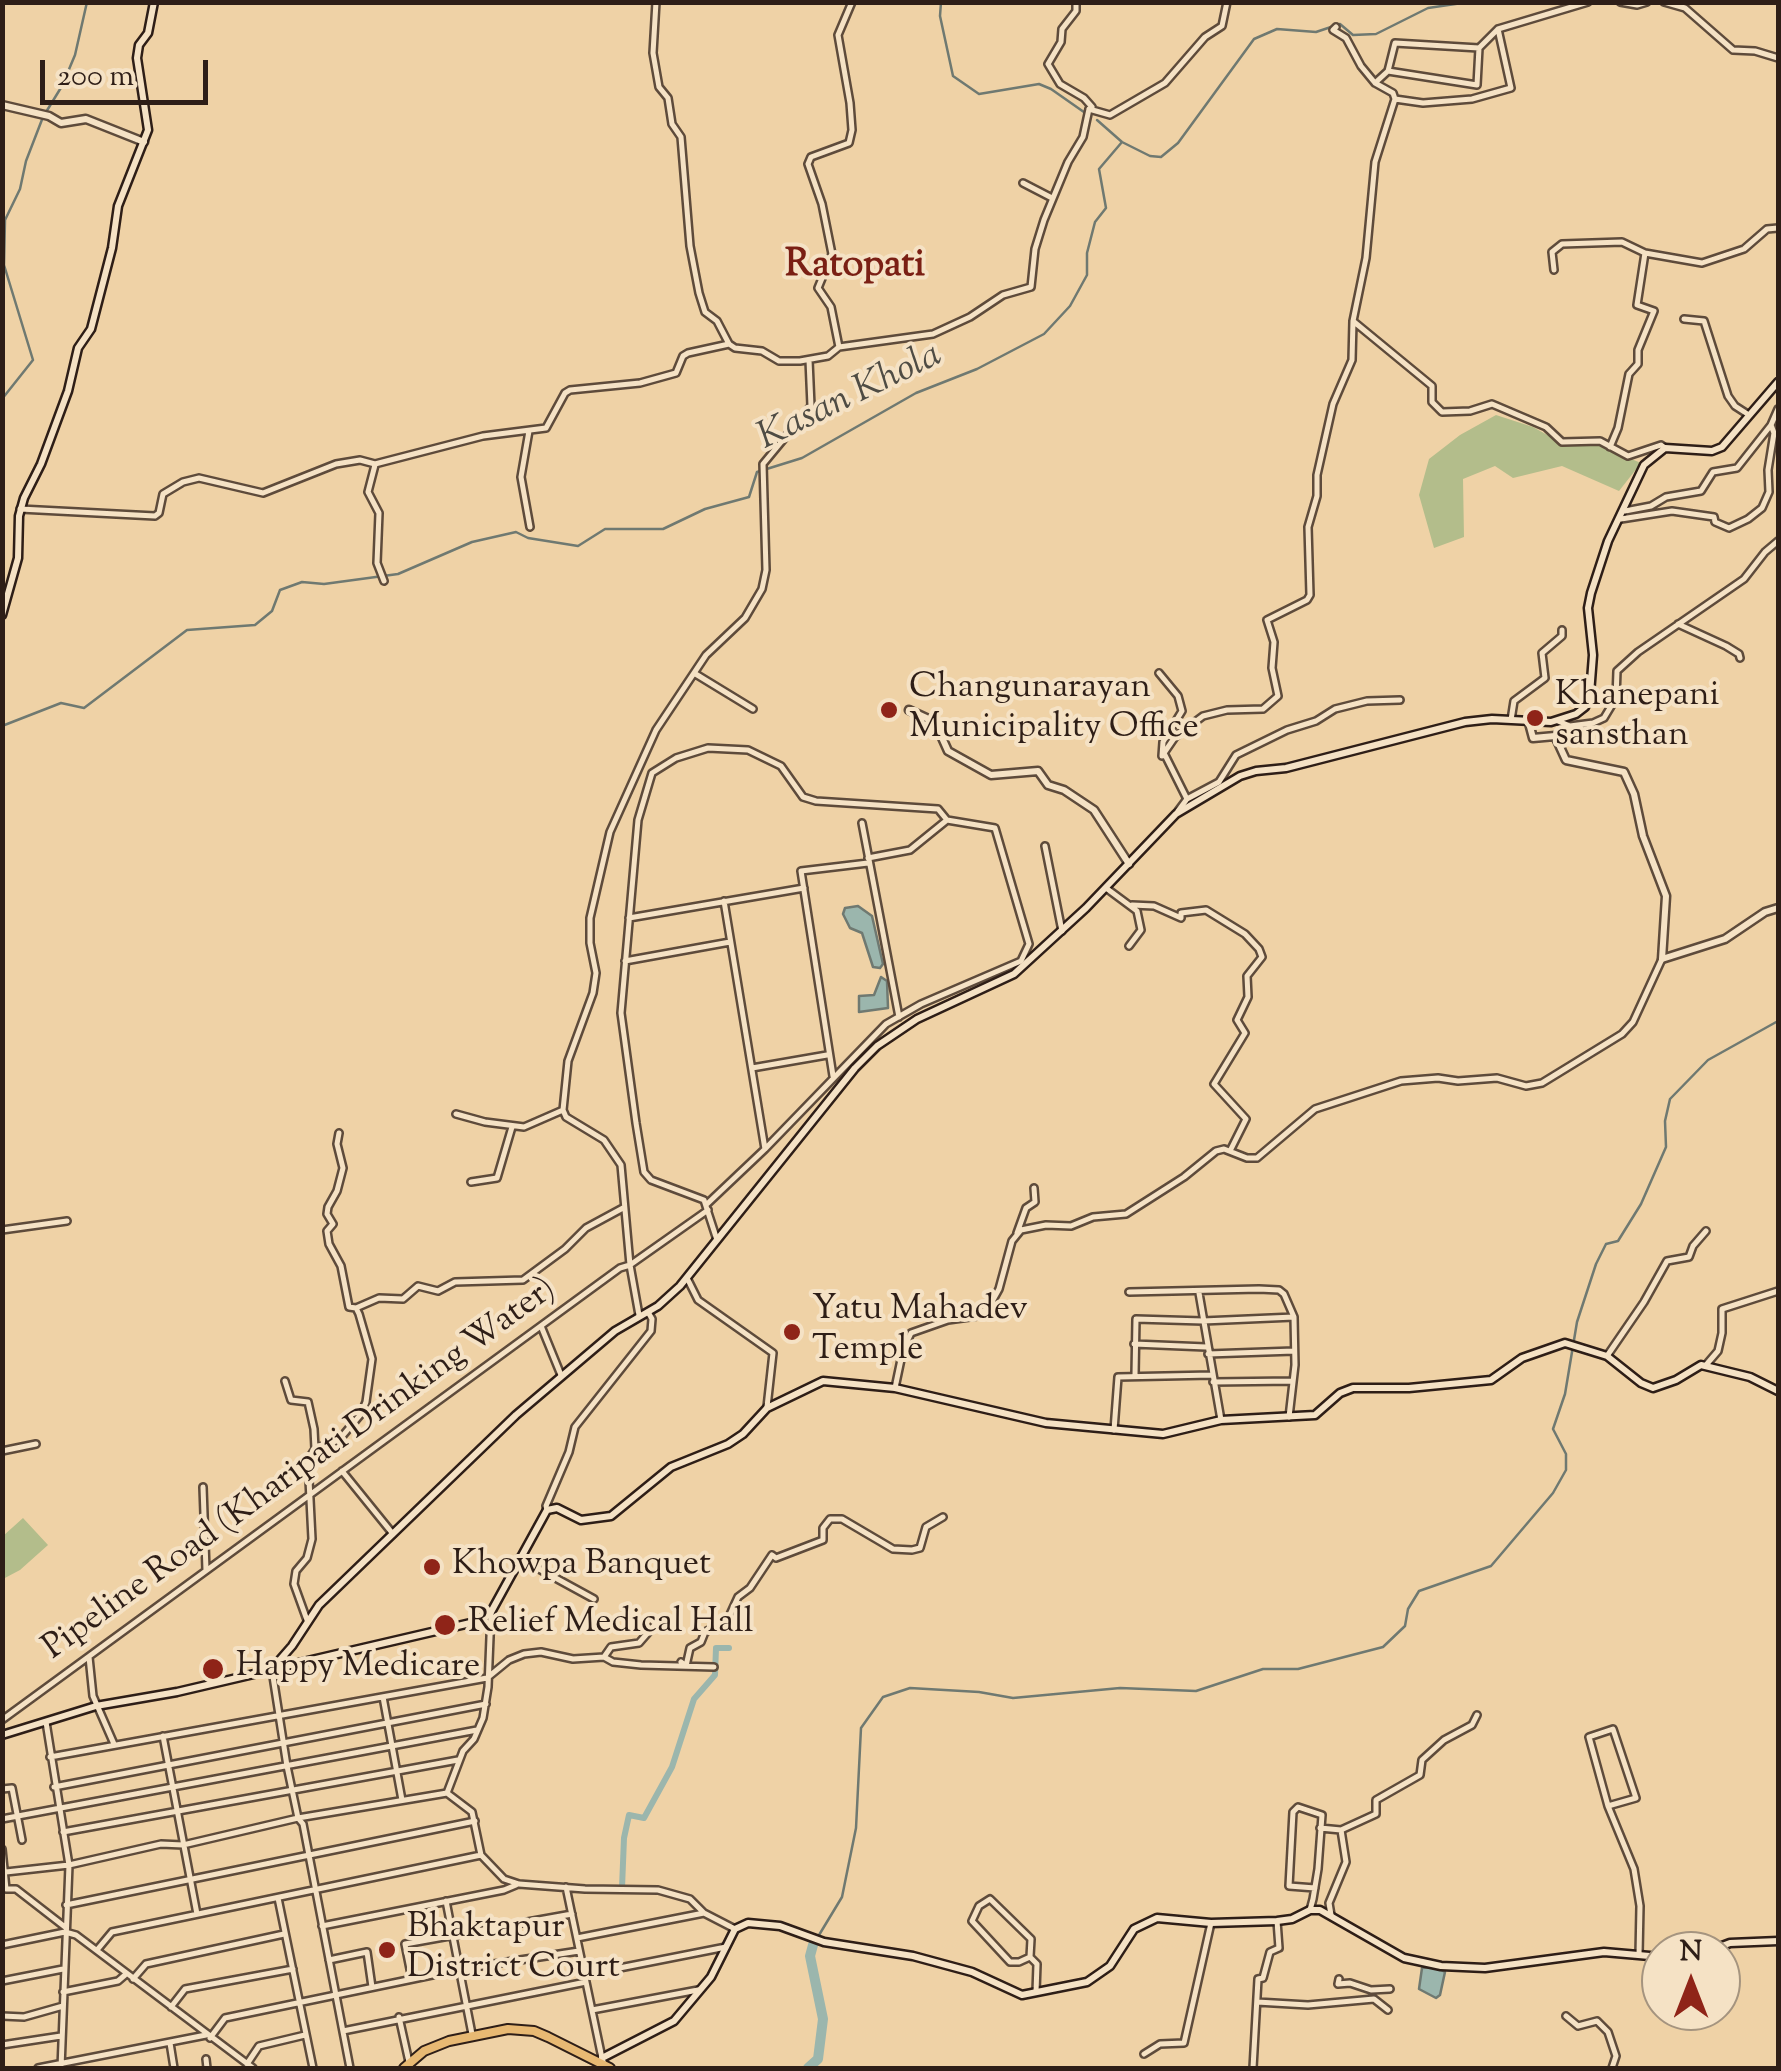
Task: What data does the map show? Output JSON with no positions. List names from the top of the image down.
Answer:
{
  "streets": {
    "street": ["Pipeline Road (Kharipati Drinking Water)"]
  },
  "districts": ["Ratopati"],
  "water": ["Kasan Khola"],
  "places": [
    "Changunarayan Municipality Office",
    "Khanepani sansthan",
    "Yatu Mahadev Temple",
    "Khowpa Banquet",
    "Relief Medical Hall",
    "Happy Medicare",
    "Bhaktapur District Court"
  ],
  "scale_bar": "200 m",
  "north": "top"
}
